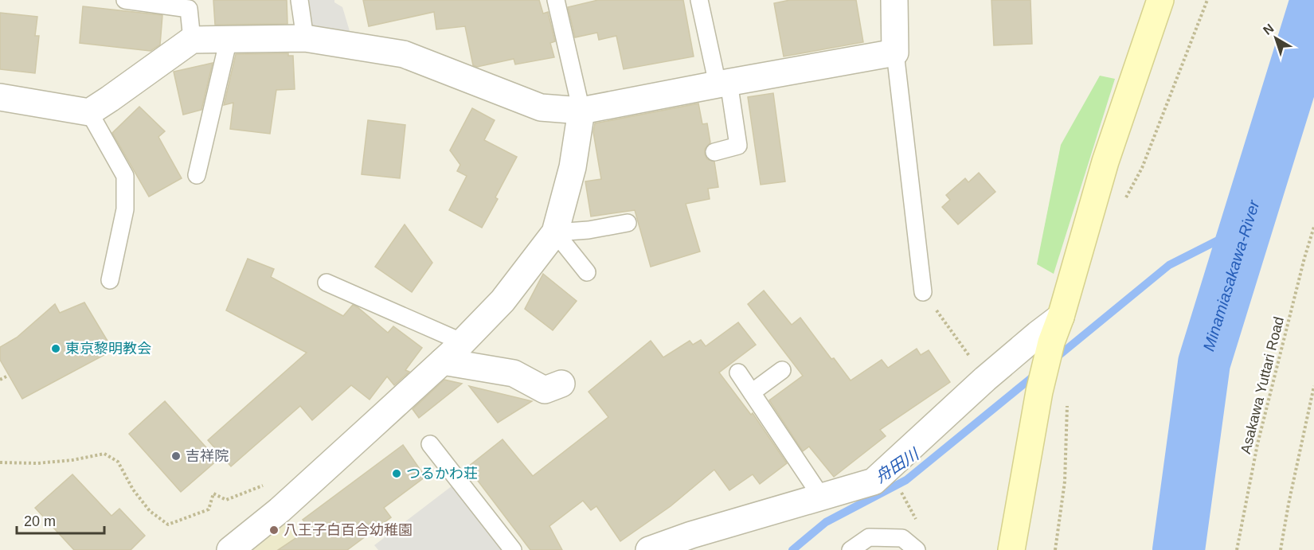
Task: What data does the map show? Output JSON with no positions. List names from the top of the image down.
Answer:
{
  "streets": {
    "path": ["Asakawa Yuttari Road"]
  },
  "water": ["Minamiasakawa-River", "舟田川"],
  "places": [
    "東京黎明教会",
    "吉祥院",
    "つるかわ荘",
    "八王子白百合幼稚園"
  ],
  "scale_bar": "20 m",
  "north": "top left"
}
